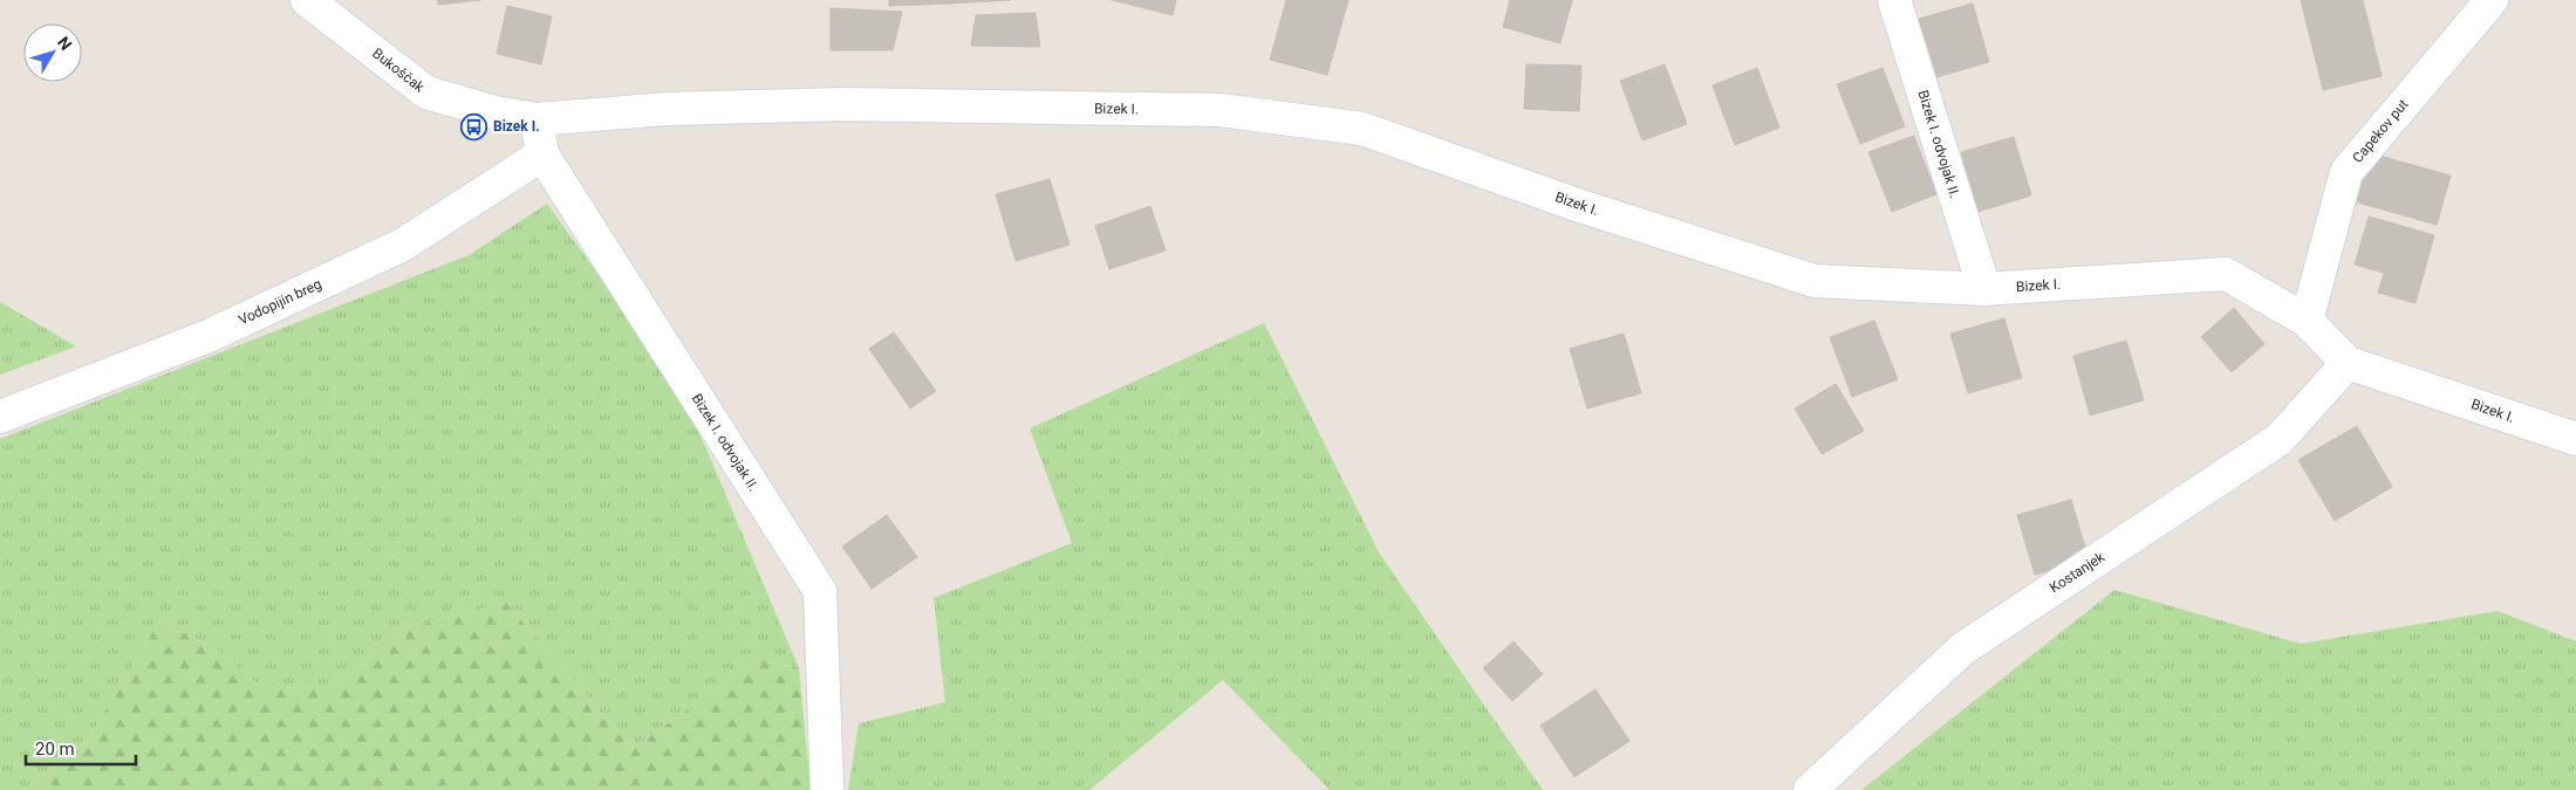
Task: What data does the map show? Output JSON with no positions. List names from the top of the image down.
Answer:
{
  "streets": {
    "street": [
      "Bukoščak",
      "Bizek I.",
      "Capekov put",
      "Bizek I. odvojak II.",
      "Vodopijin breg",
      "Kostanjek"
    ]
  },
  "crossings": [
    ["Bukoščak", "Bizek I."],
    ["Bukoščak", "Bizek I. odvojak II."],
    ["Bizek I.", "Capekov put"],
    ["Bizek I.", "Bizek I. odvojak II."],
    ["Bizek I.", "Kostanjek"],
    ["Bizek I. odvojak II.", "Vodopijin breg"]
  ],
  "places": {
    "bus stop": ["Bizek I."]
  },
  "scale_bar": "20 m",
  "north": "top right"
}
